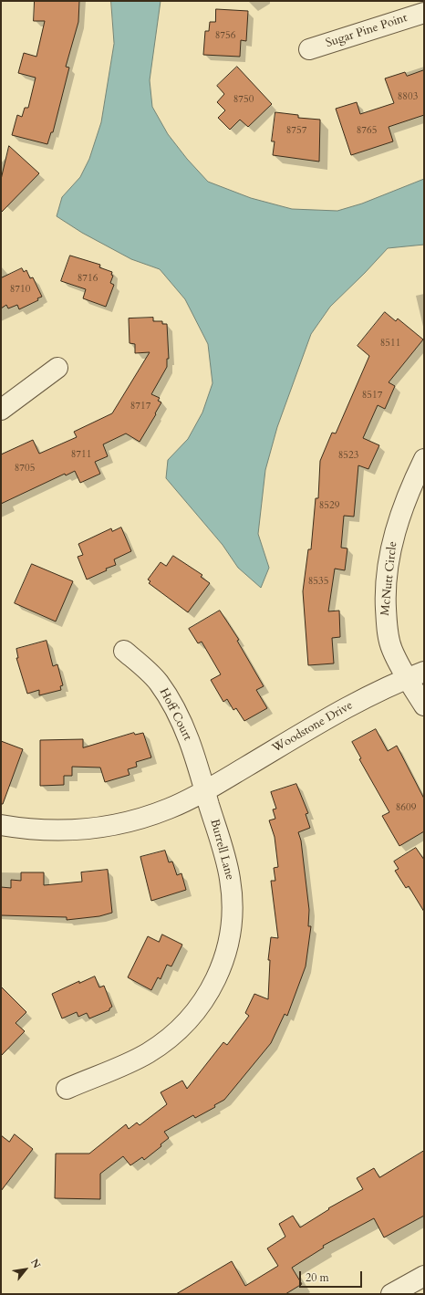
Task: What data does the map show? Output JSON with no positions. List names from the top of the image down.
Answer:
{
  "streets": {
    "street": [
      "Sugar Pine Point",
      "McNutt Circle",
      "Hoff Court",
      "Woodstone Drive",
      "Burrell Lane"
    ]
  },
  "crossings": [
    ["McNutt Circle", "Woodstone Drive"],
    ["Hoff Court", "Woodstone Drive"],
    ["Hoff Court", "Burrell Lane"],
    ["Woodstone Drive", "Burrell Lane"]
  ],
  "house_numbers": [
    "8756",
    "8803",
    "8750",
    "8757",
    "8765",
    "8716",
    "8710",
    "8511",
    "8517",
    "8717",
    "8711",
    "8523",
    "8705",
    "8529",
    "8535",
    "8609"
  ],
  "scale_bar": "20 m",
  "north": "top right"
}
